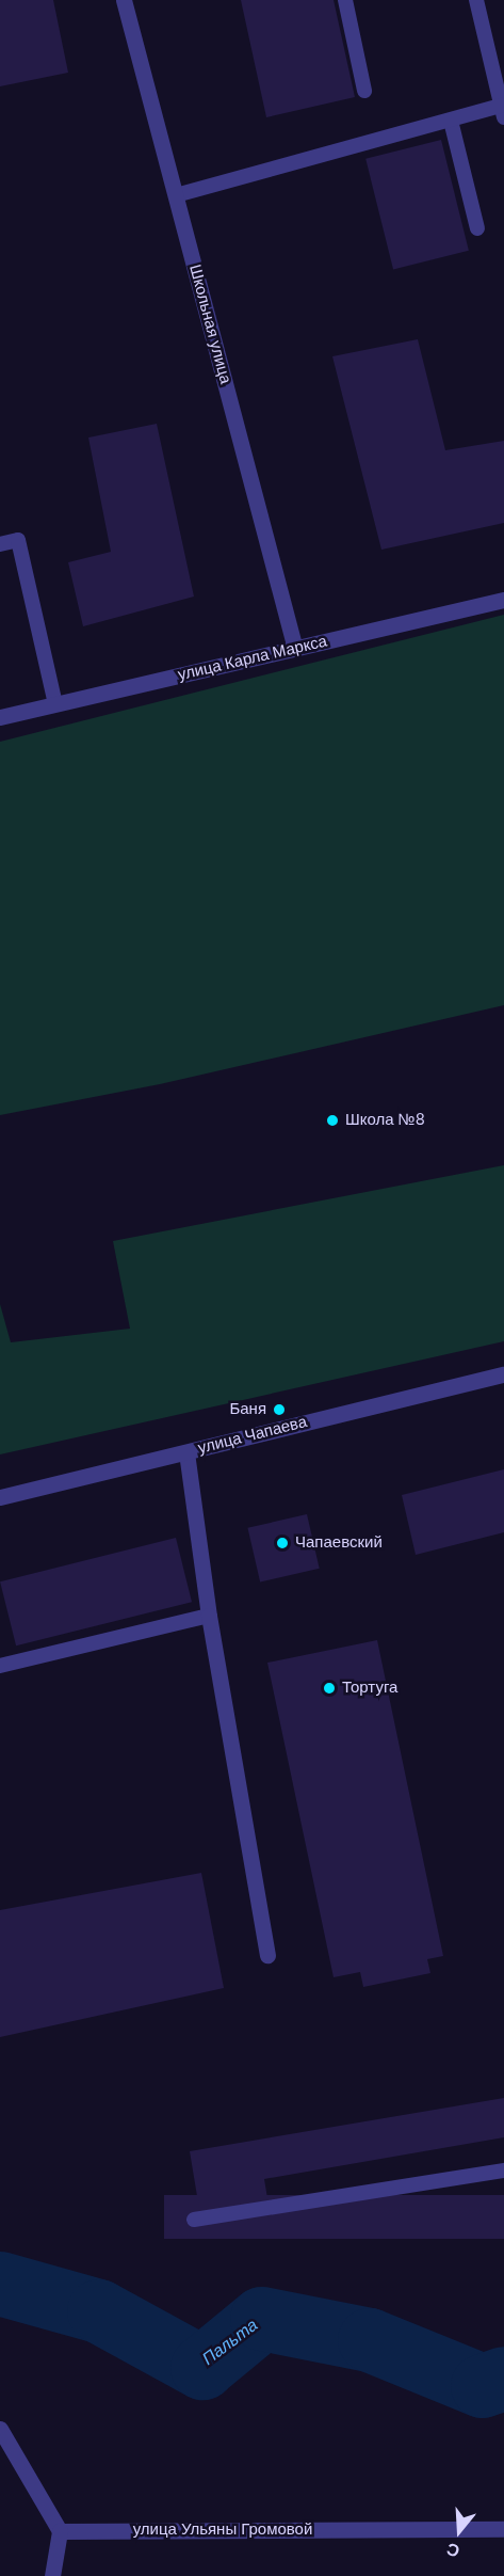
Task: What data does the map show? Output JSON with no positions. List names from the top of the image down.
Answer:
{
  "streets": {
    "street": [
      "Школьная улица",
      "улица Карла Маркса",
      "улица Чапаева",
      "улица Ульяны Громовой"
    ]
  },
  "crossings": [
    ["Школьная улица", "улица Карла Маркса"]
  ],
  "water": ["Пальта"],
  "places": [
    "Школа №8",
    "Баня",
    "Чапаевский",
    "Тортуга"
  ],
  "north": "bottom"
}
